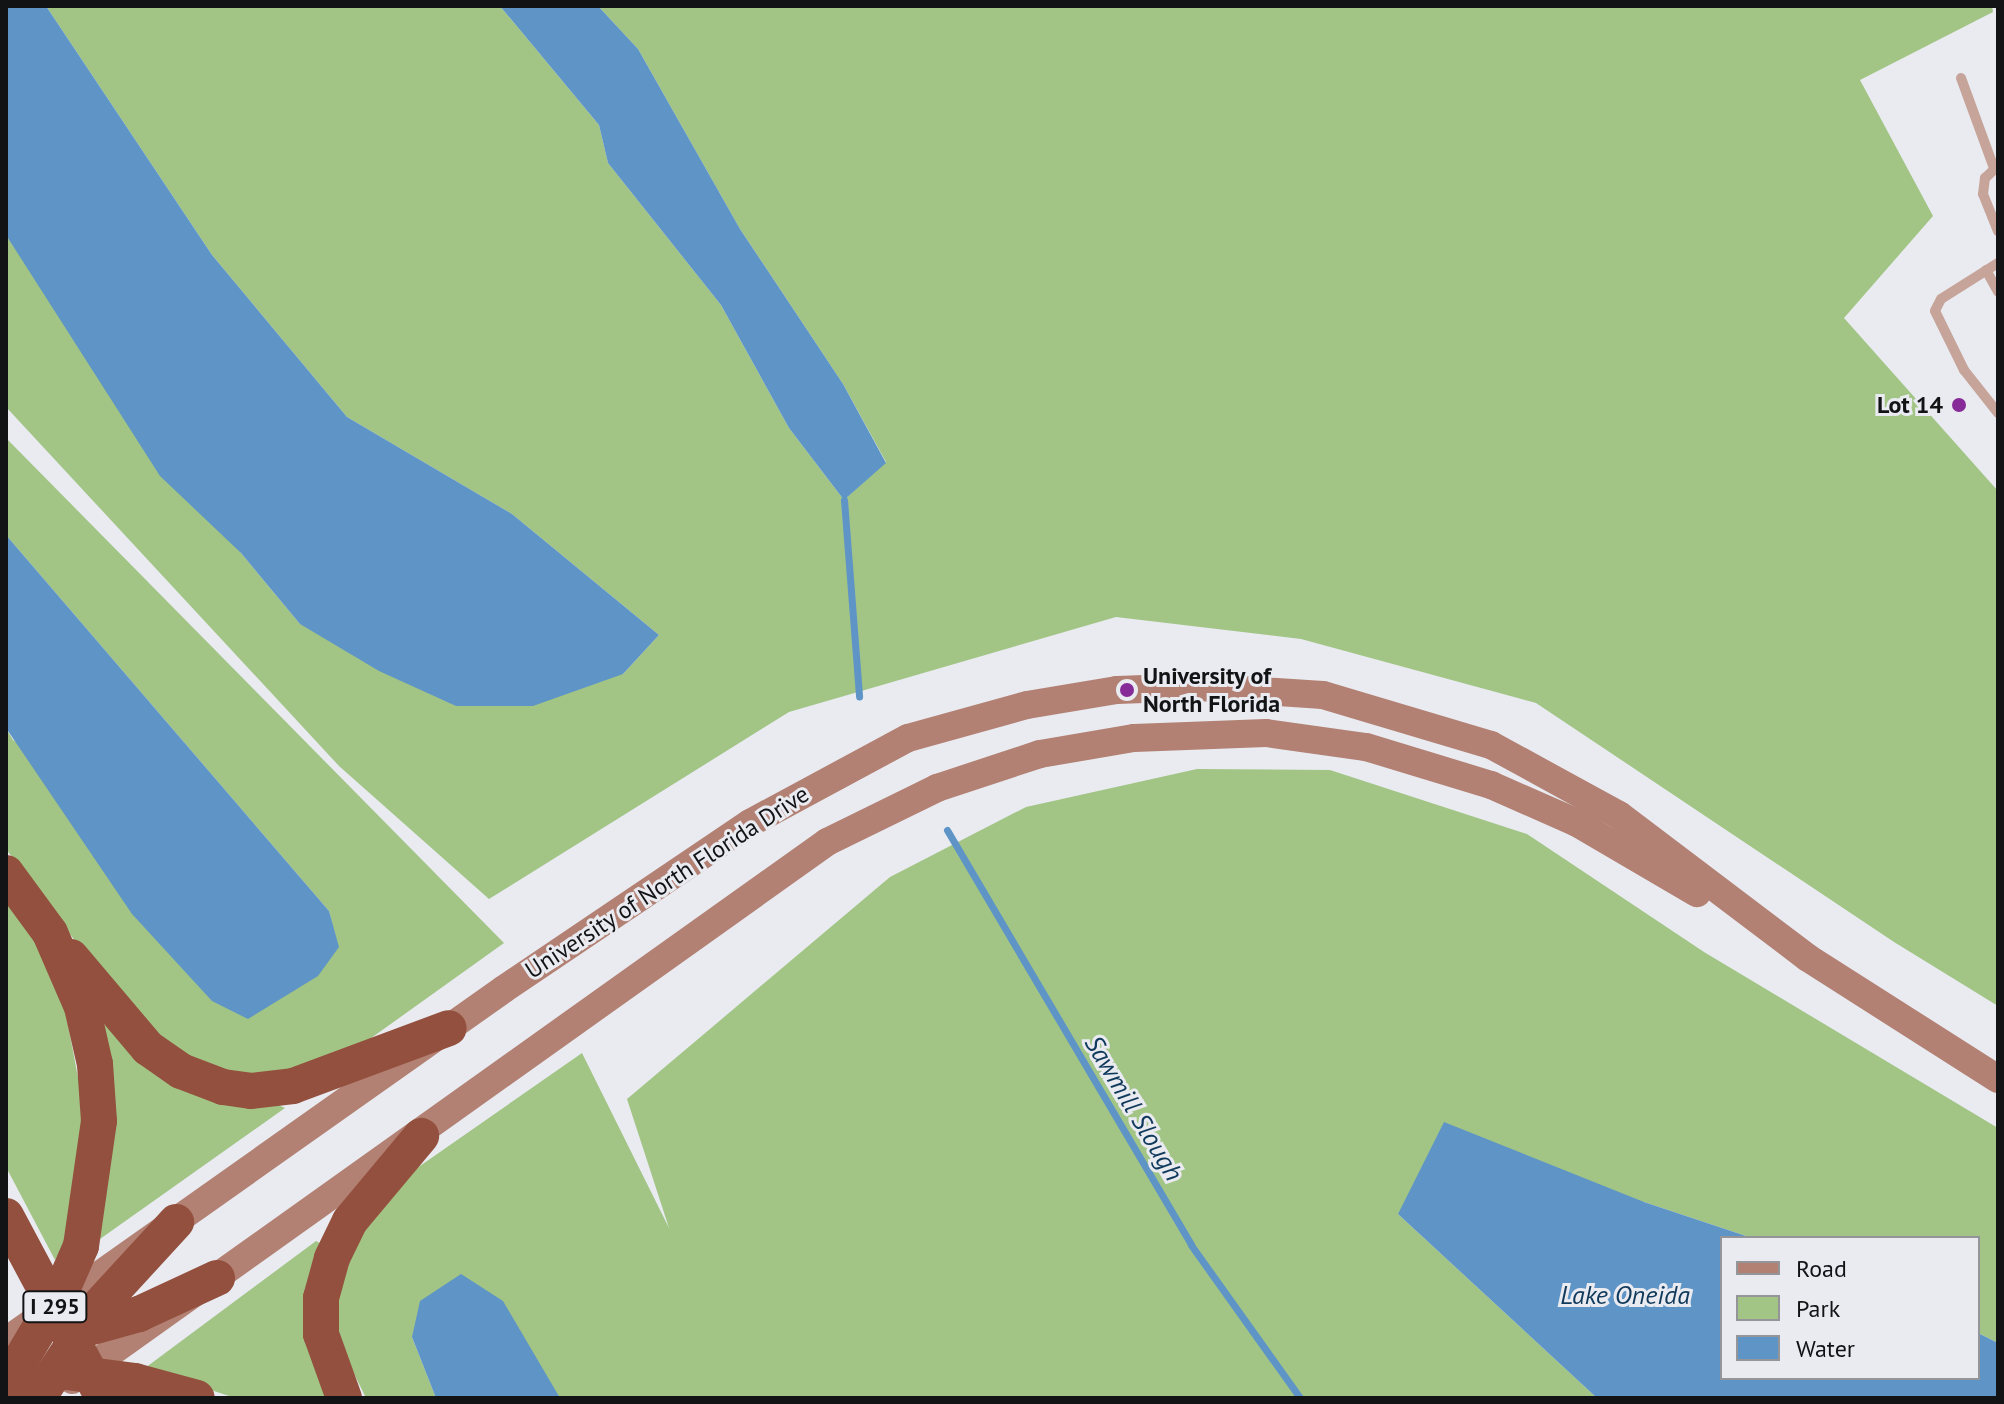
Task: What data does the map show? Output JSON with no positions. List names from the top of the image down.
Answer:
{
  "streets": {
    "highway": ["I 295"],
    "street": ["University of North Florida Drive"]
  },
  "crossings": [
    ["University of North Florida Drive", "I 295"]
  ],
  "water": ["Sawmill Slough", "Lake Oneida"],
  "places": ["Lot 14", "University of North Florida"],
  "legend": ["Road", "Park", "Water"]
}
